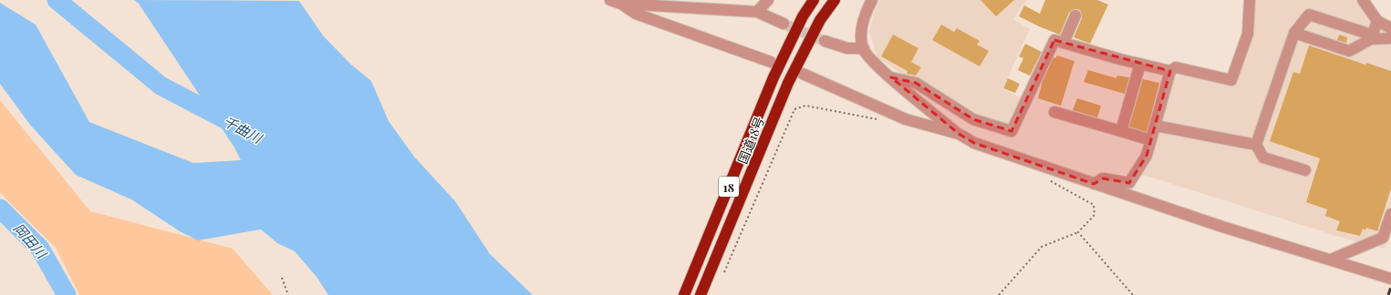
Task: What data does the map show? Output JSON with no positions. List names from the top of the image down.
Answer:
{
  "streets": {
    "highway": ["国道18号", "18"]
  },
  "water": ["千曲川", "岡田川"]
}
